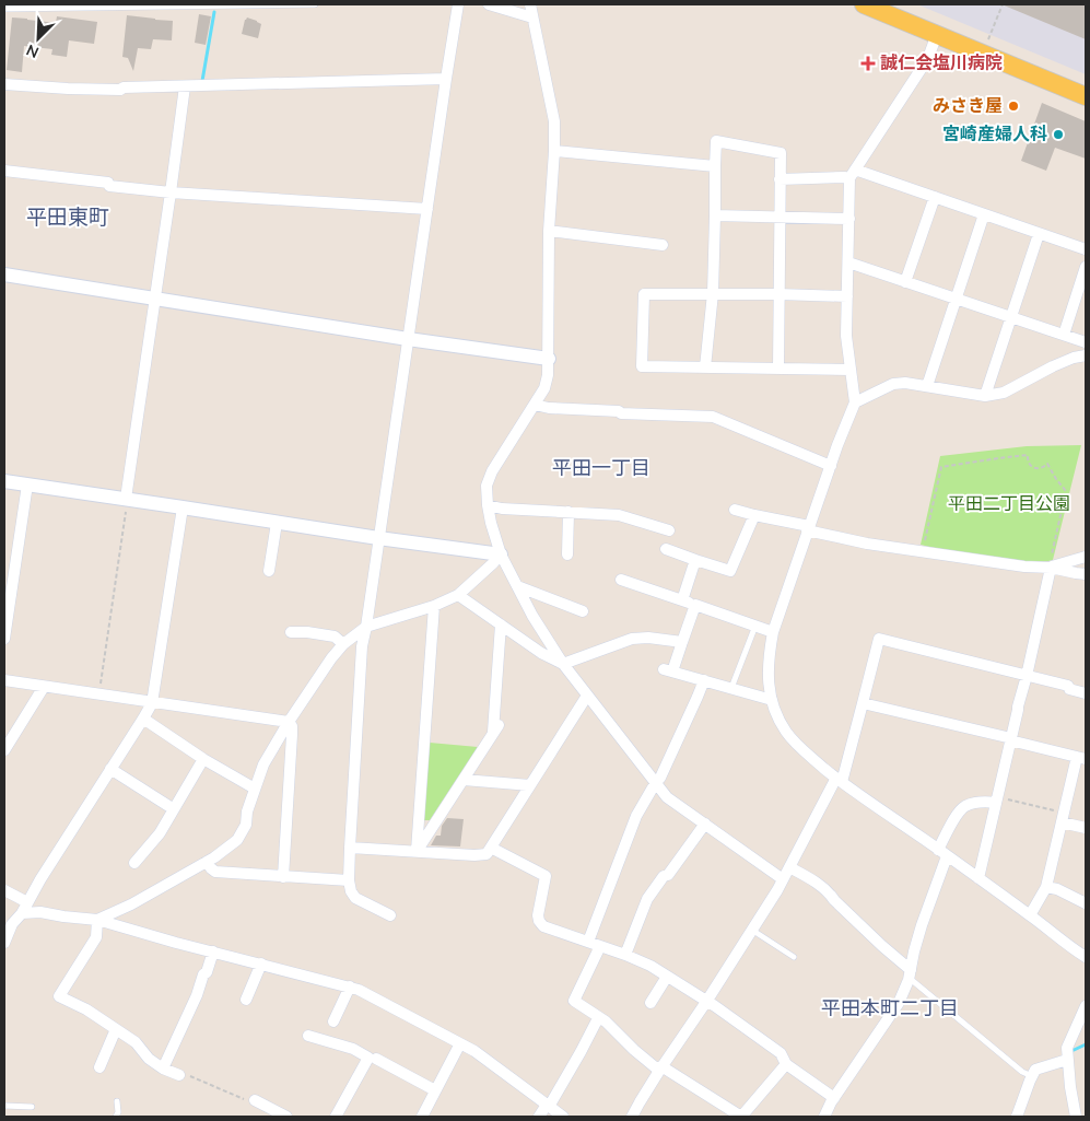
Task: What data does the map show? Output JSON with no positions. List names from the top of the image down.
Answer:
{
  "districts": ["平田東町", "平田一丁目", "平田本町二丁目"],
  "parks": ["平田二丁目公園"],
  "places": {
    "health": ["誠仁会塩川病院"],
    "other": ["みさき屋", "宮崎産婦人科"]
  },
  "north": "bottom left"
}
